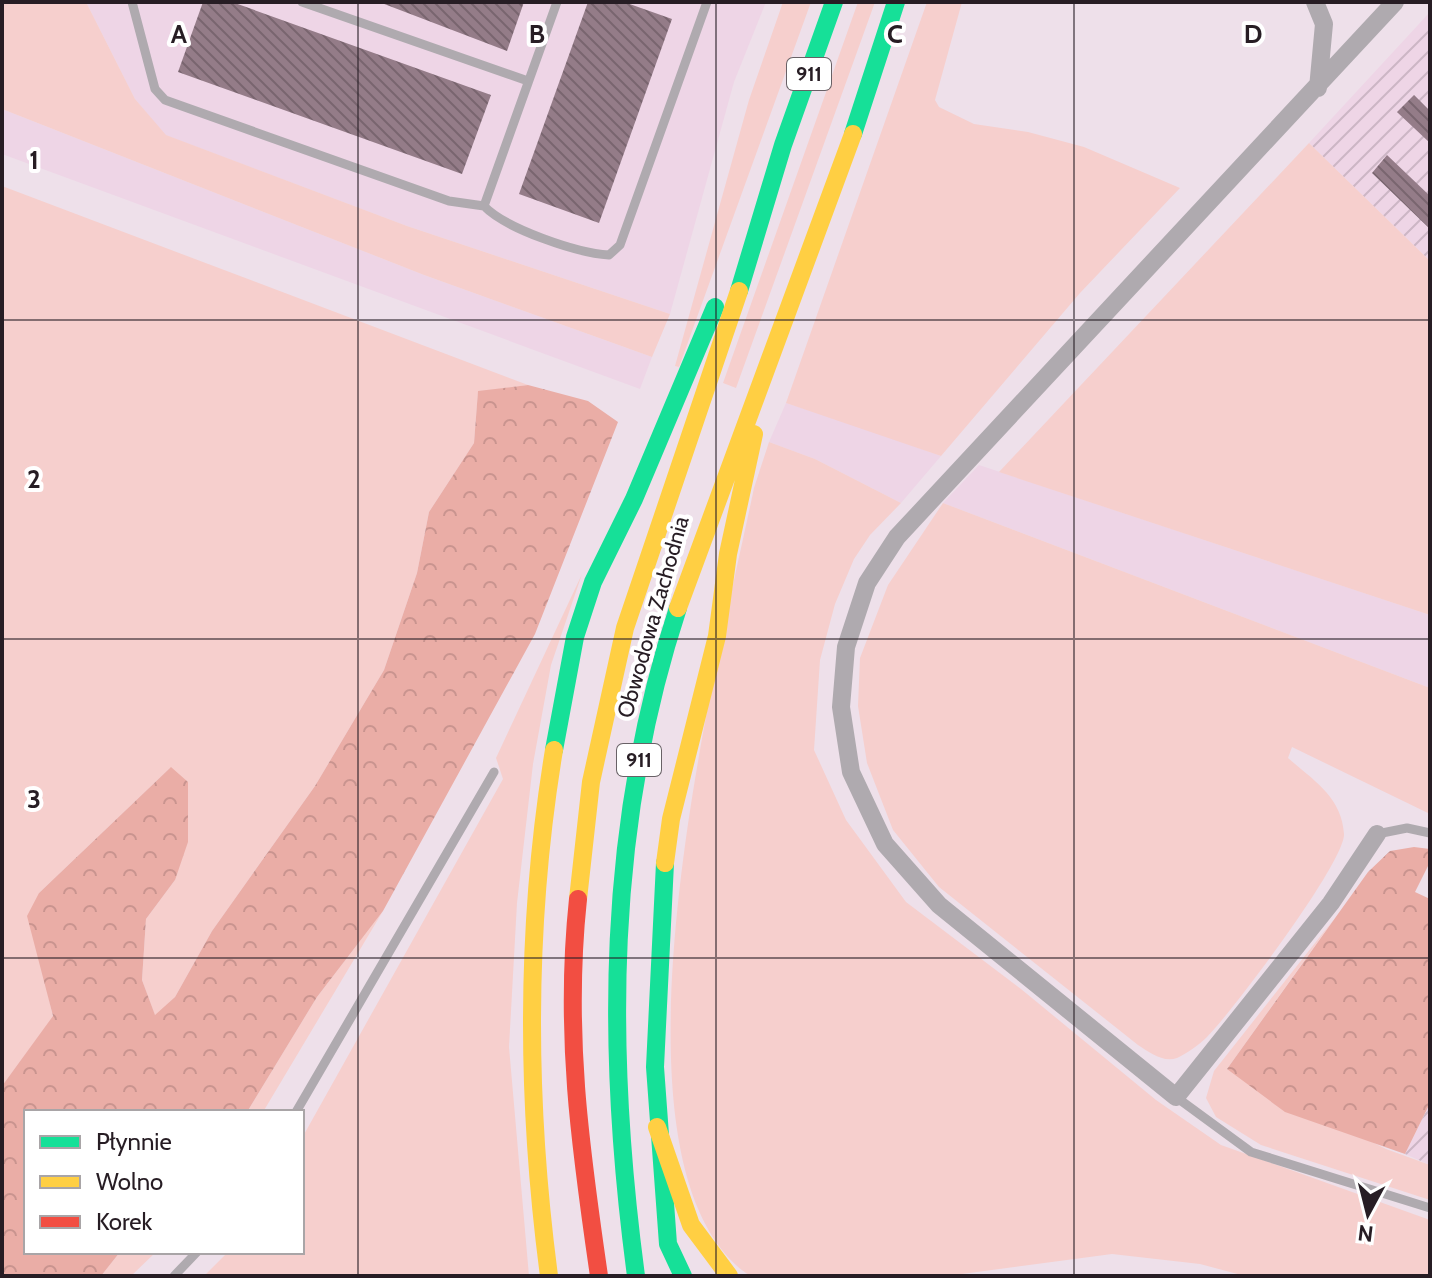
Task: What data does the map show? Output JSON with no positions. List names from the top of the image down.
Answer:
{
  "streets": {
    "main road": ["911", "Obwodowa Zachodnia"]
  },
  "legend": ["Płynnie", "Wolno", "Korek"],
  "north": "bottom",
  "grid": {
    "columns": [
      "A",
      "B",
      "C",
      "D"
    ],
    "rows": ["1", "2", "3"]
  }
}
